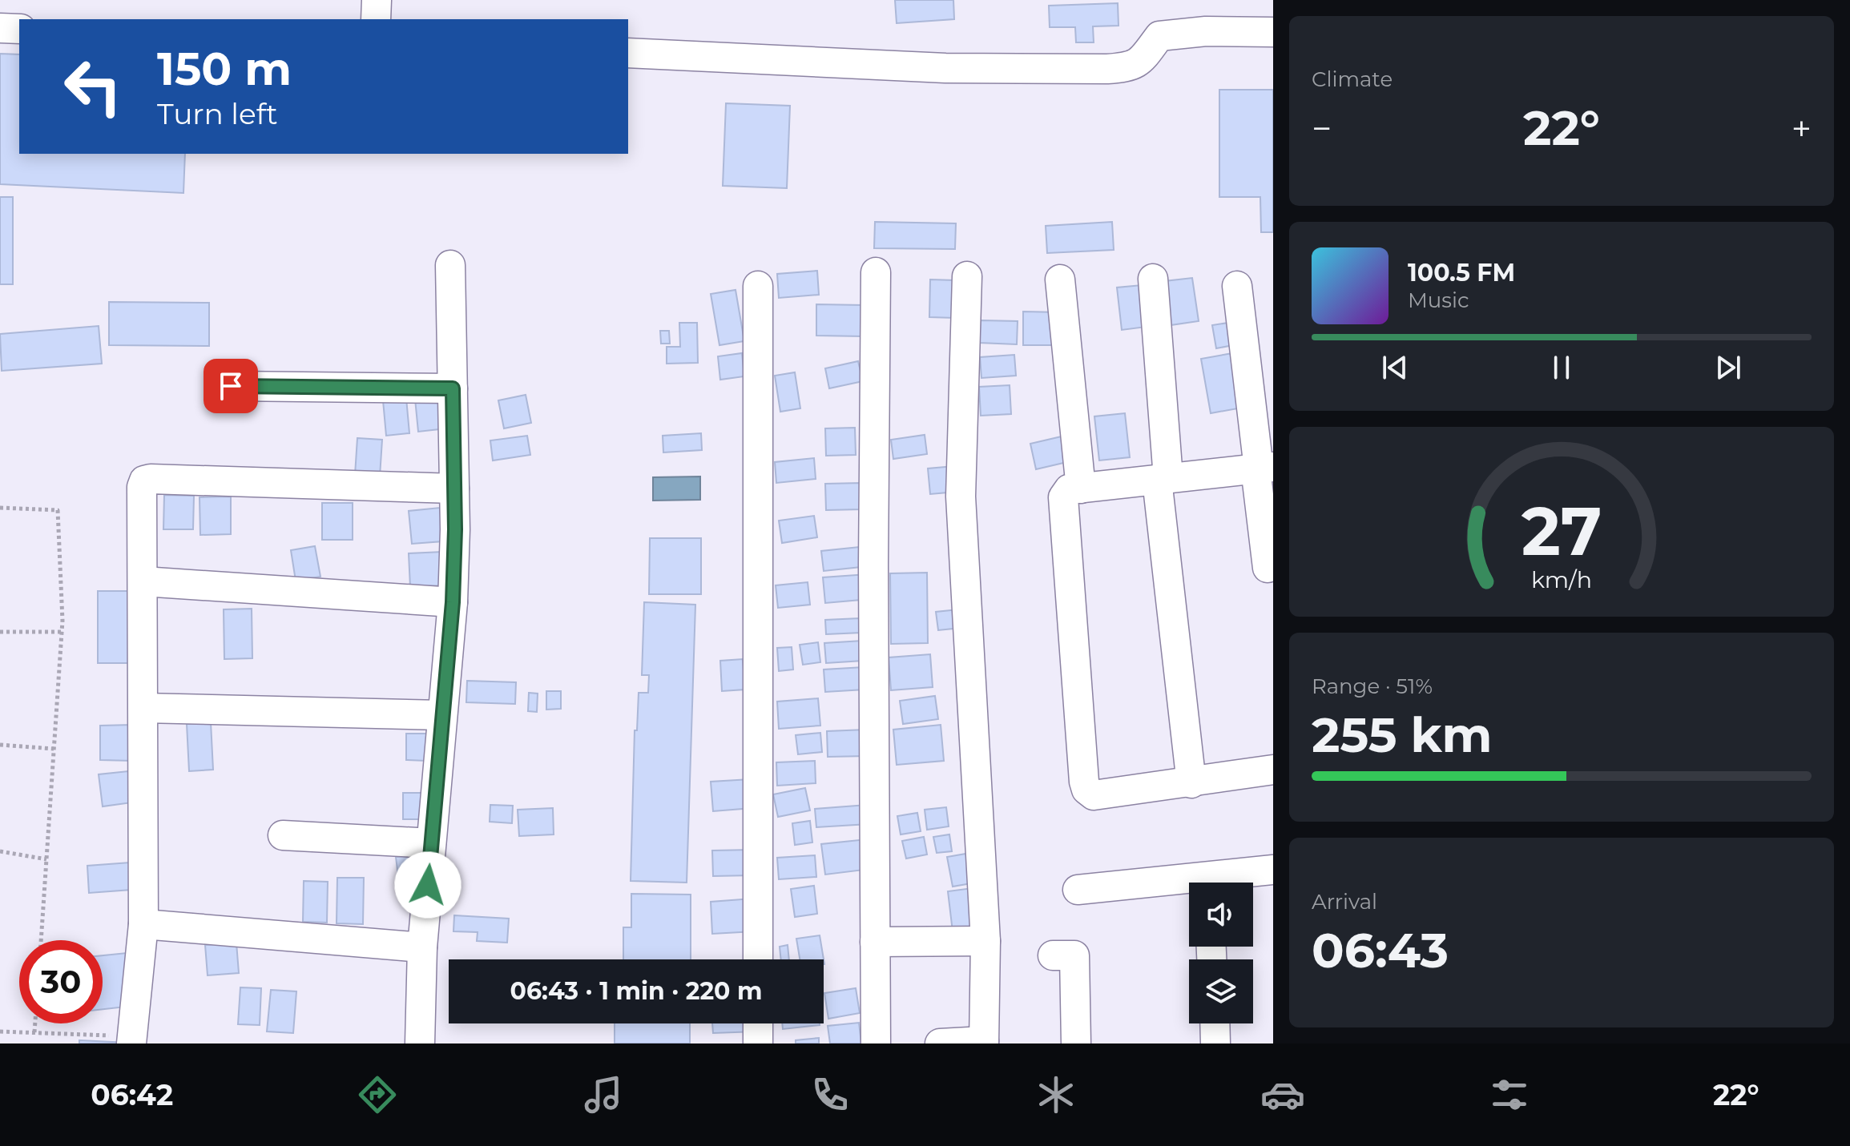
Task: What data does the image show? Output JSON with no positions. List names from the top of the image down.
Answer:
{
  "page": {
    "tile": [
      "Climate",
      ["Range · 51%", "255 km"],
      ["Arrival", "06:43"]
    ],
    "turn": ["150 m", "Turn left"],
    "heat": ["−", "22°", "+"],
    "song": ["100.5 FM", "Music"],
    "limit": "30",
    "trip": "06:43 · 1 min · 220 m",
    "tabs": ["06:42", "22°"],
    "gauge": ["27", "km/h"]
  }
}
